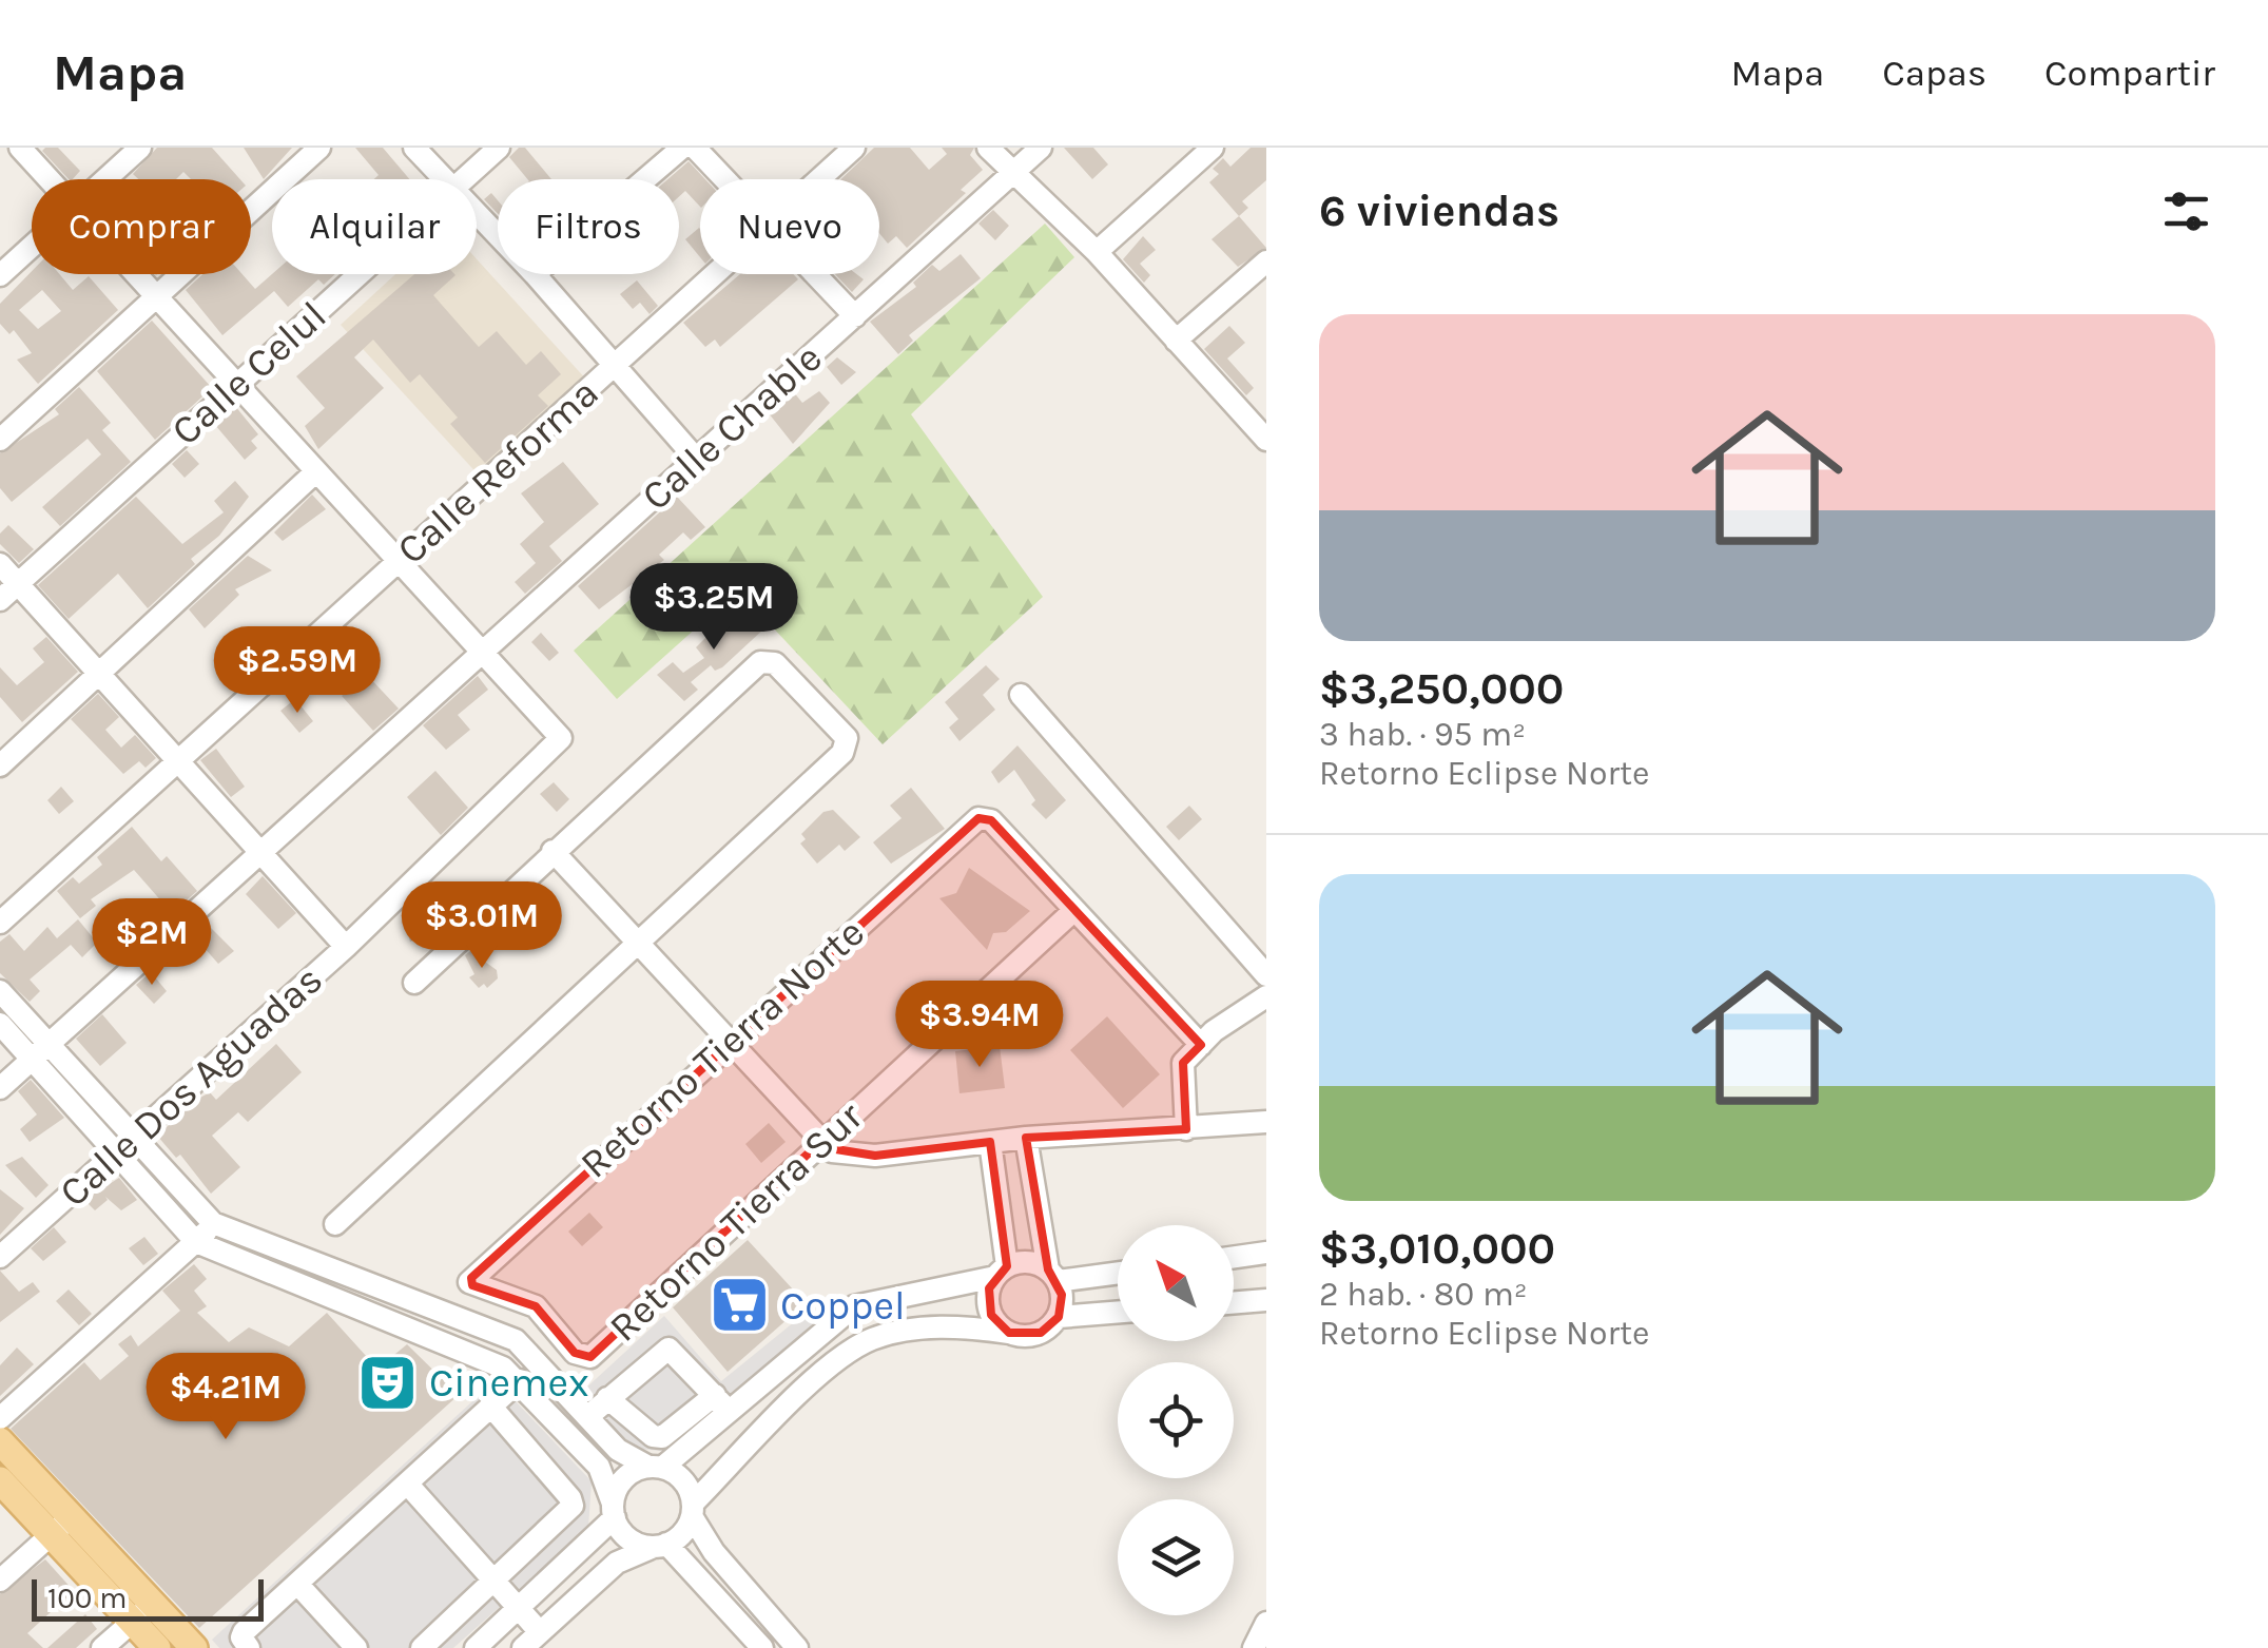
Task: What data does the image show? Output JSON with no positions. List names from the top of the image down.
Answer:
{
  "streets": {
    "street": [
      "Calle Celul",
      "Calle Chable",
      "Calle Reforma",
      "Retorno Tierra Norte",
      "Calle Dos Aguadas",
      "Retorno Tierra Sur"
    ]
  },
  "crossings": [
    ["Calle Chable", "Calle Dos Aguadas"],
    ["Retorno Tierra Norte", "Retorno Tierra Sur"]
  ],
  "places": {
    "supermarket": ["Coppel"],
    "theatre": ["Cinemex"]
  },
  "scale_bar": "100 m",
  "north": "top left",
  "page": {
    "header": "Mapa",
    "nav": ["Mapa", "Capas", "Compartir"],
    "heading": "6 viviendas",
    "chip": [
      "Comprar",
      "Alquilar",
      "Filtros",
      "Nuevo"
    ],
    "list": [
      {
        "name": "$3,250,000",
        "note": "3 hab. · 95 m² · Retorno Eclipse Norte"
      },
      {
        "name": "$3,010,000",
        "note": "2 hab. · 80 m² · Retorno Eclipse Norte"
      }
    ],
    "price": [
      "$3.25M",
      "$2.59M",
      "$3.01M",
      "$2M",
      "$3.94M",
      "$4.21M"
    ],
    "scale": "100 m"
  }
}
